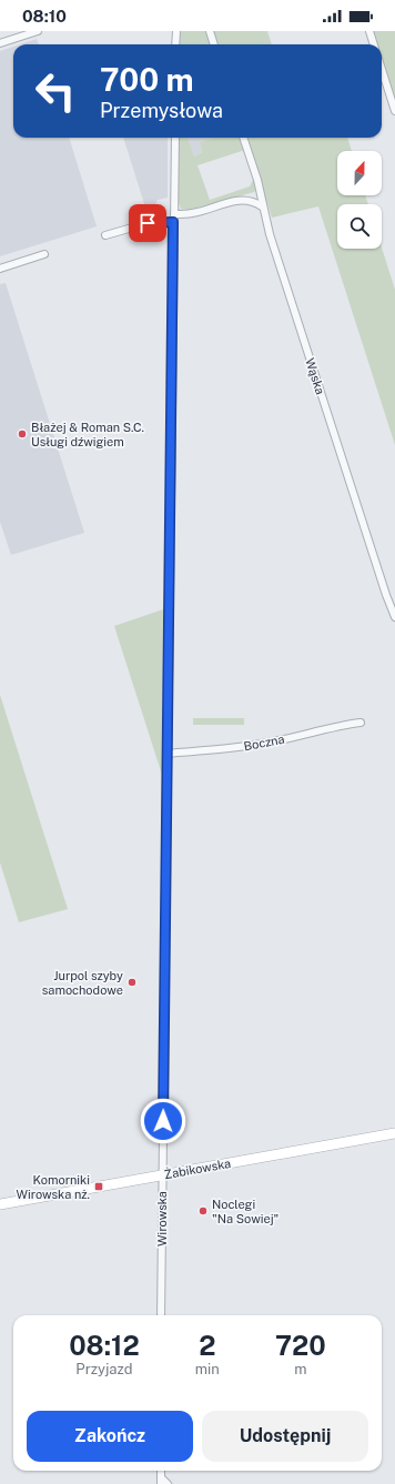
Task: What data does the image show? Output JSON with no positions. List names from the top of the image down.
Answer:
{
  "streets": {
    "street": [
      "Wąska",
      "Boczna",
      "Żabikowska",
      "Wirowska"
    ]
  },
  "crossings": [
    ["Boczna", "Wirowska"],
    ["Żabikowska", "Wirowska"]
  ],
  "places": {
    "other": ["Błażej & Roman S.C. Usługi dźwigiem", "Jurpol szyby samochodowe", "Noclegi \"Na Sowiej\""],
    "transit": ["Komorniki Wirowska nż."]
  },
  "north": "top",
  "page": {
    "status": "08:10",
    "turn": ["700 m", "Przemysłowa"],
    "eta": [
      "08:12",
      "Przyjazd",
      "2",
      "min",
      "720",
      "m"
    ],
    "buttons": ["Zakończ", "Udostępnij"]
  }
}
